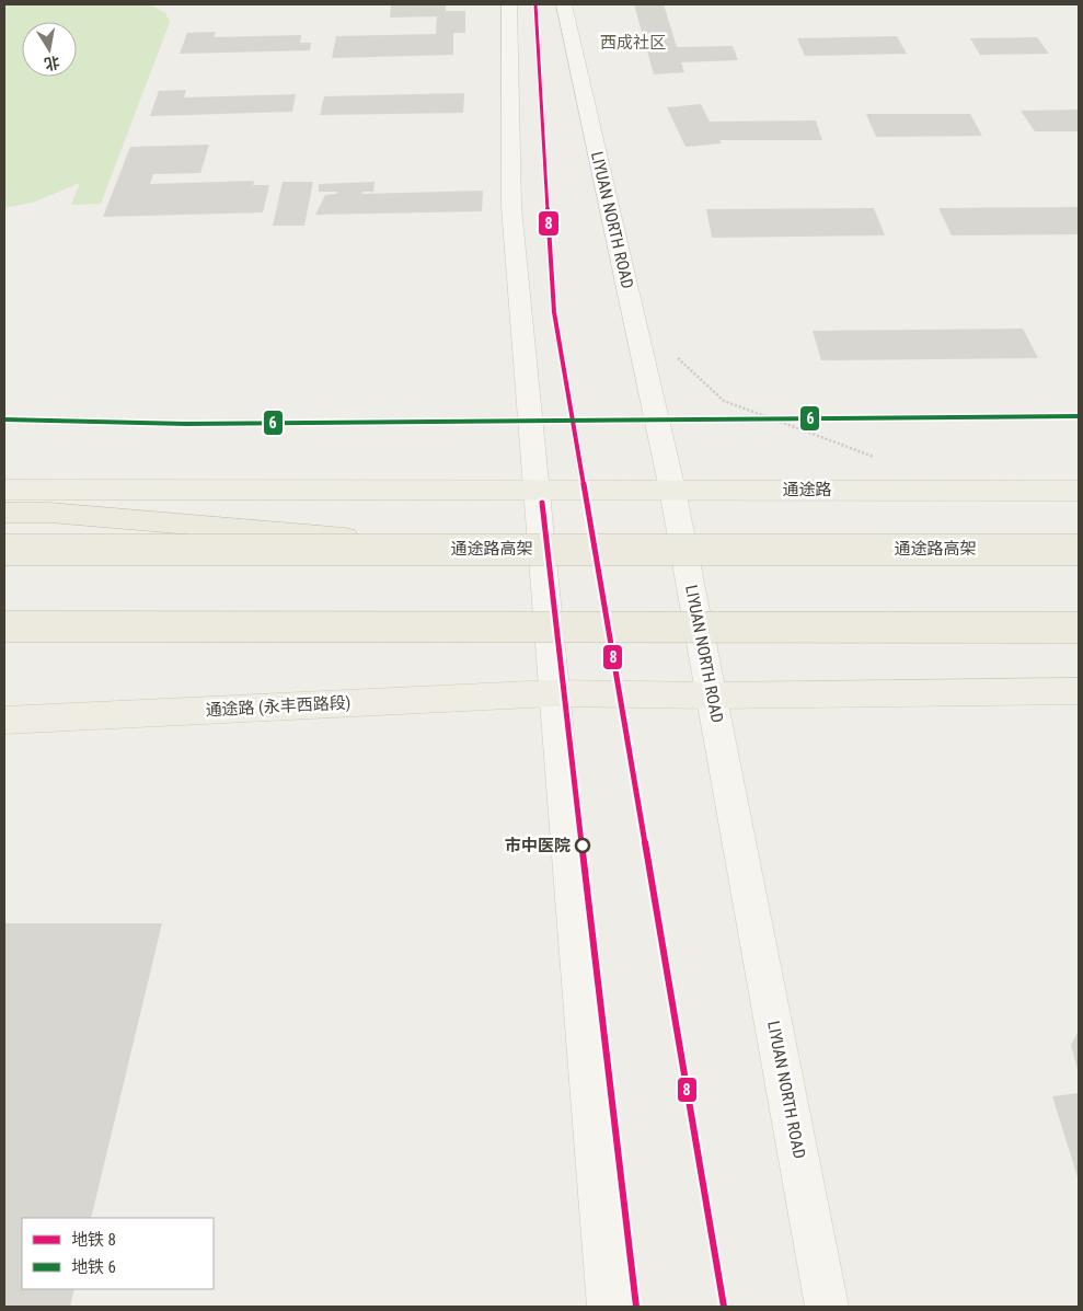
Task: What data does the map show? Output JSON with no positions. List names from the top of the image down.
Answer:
{
  "streets": {
    "highway": ["通途路高架"],
    "main road": ["LIYUAN NORTH ROAD", "通途路", "通途路 (永丰西路段)"]
  },
  "crossings": [
    ["LIYUAN NORTH ROAD", "通途路"]
  ],
  "districts": ["西成社区"],
  "places": ["市中医院"],
  "lines": ["metro line 8", "metro line 6"],
  "legend": ["地铁 8", "地铁 6"],
  "north": "bottom"
}
